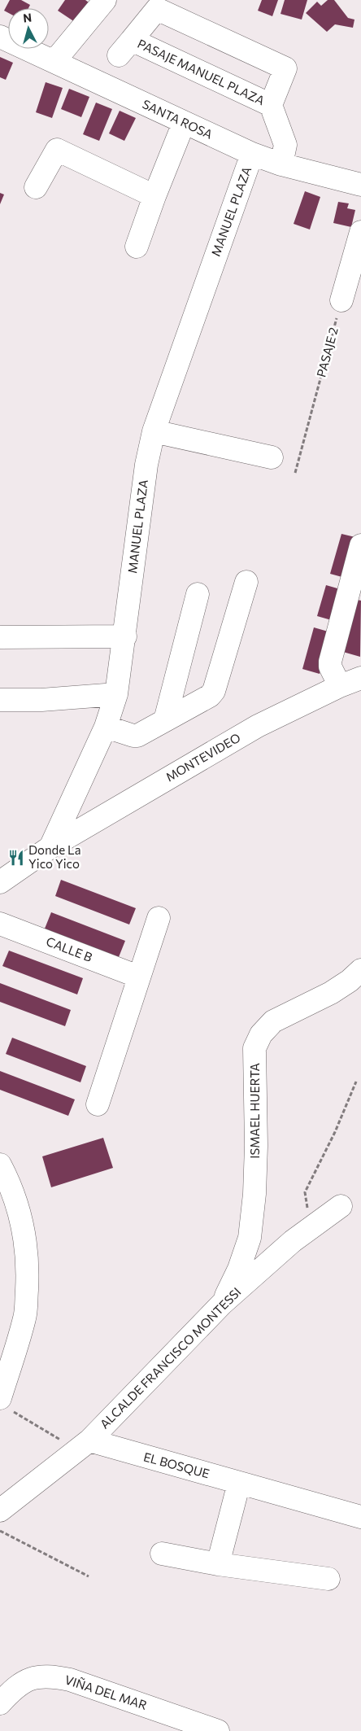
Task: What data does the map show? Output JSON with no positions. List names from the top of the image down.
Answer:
{
  "streets": {
    "street": [
      "PASAJE MANUEL PLAZA",
      "SANTA ROSA",
      "MANUEL PLAZA",
      "MONTEVIDEO",
      "CALLE B",
      "ISMAEL HUERTA",
      "ALCALDE FRANCISCO MONTESSI",
      "EL BOSQUE",
      "VIÑA DEL MAR"
    ],
    "path": ["PASAJE 2"]
  },
  "crossings": [
    ["PASAJE MANUEL PLAZA", "SANTA ROSA"],
    ["SANTA ROSA", "MANUEL PLAZA"],
    ["MANUEL PLAZA", "MONTEVIDEO"],
    ["ISMAEL HUERTA", "ALCALDE FRANCISCO MONTESSI"],
    ["ALCALDE FRANCISCO MONTESSI", "EL BOSQUE"]
  ],
  "places": {
    "restaurant": ["Donde La Yico Yico"]
  },
  "north": "top"
}
